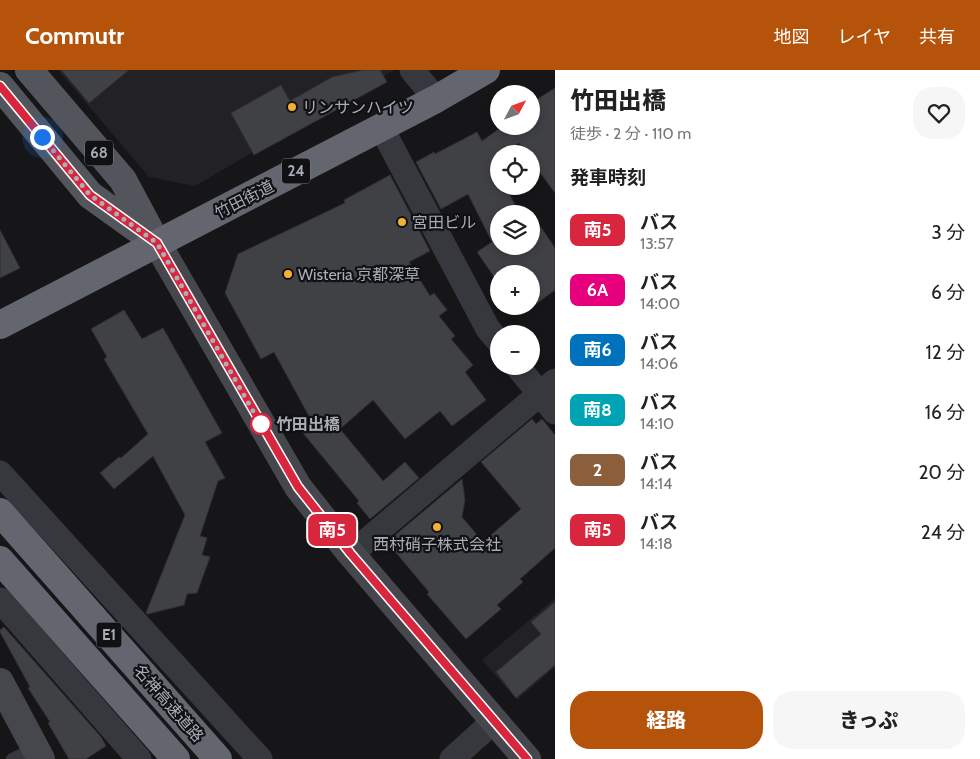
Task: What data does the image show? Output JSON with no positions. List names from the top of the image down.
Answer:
{
  "streets": {
    "highway": [
      "24",
      "竹田街道",
      "E1",
      "名神高速道路"
    ],
    "main road": ["68"]
  },
  "crossings": [
    ["68", "竹田街道"]
  ],
  "places": [
    "リンサンハイツ",
    "宮田ビル",
    "Wisteria 京都深草",
    "竹田出橋",
    "西村硝子株式会社"
  ],
  "lines": ["bus line 南5"],
  "north": "top right",
  "page": {
    "header": "Commutr",
    "nav": ["地図", "レイヤ", "共有"],
    "on_map": "南5",
    "heading": [
      ["竹田出橋", "徒歩 · 2 分 · 110 m"],
      "発車時刻"
    ],
    "map_buttons": ["+", "−"],
    "list": [
      {
        "mark": "南5",
        "name": "バス",
        "note": "13:57",
        "value": "3 分"
      },
      {
        "mark": "6A",
        "name": "バス",
        "note": "14:00",
        "value": "6 分"
      },
      {
        "mark": "南6",
        "name": "バス",
        "note": "14:06",
        "value": "12 分"
      },
      {
        "mark": "南8",
        "name": "バス",
        "note": "14:10",
        "value": "16 分"
      },
      {
        "mark": "2",
        "name": "バス",
        "note": "14:14",
        "value": "20 分"
      },
      {
        "mark": "南5",
        "name": "バス",
        "note": "14:18",
        "value": "24 分"
      }
    ],
    "buttons": ["経路", "きっぷ"]
  }
}
